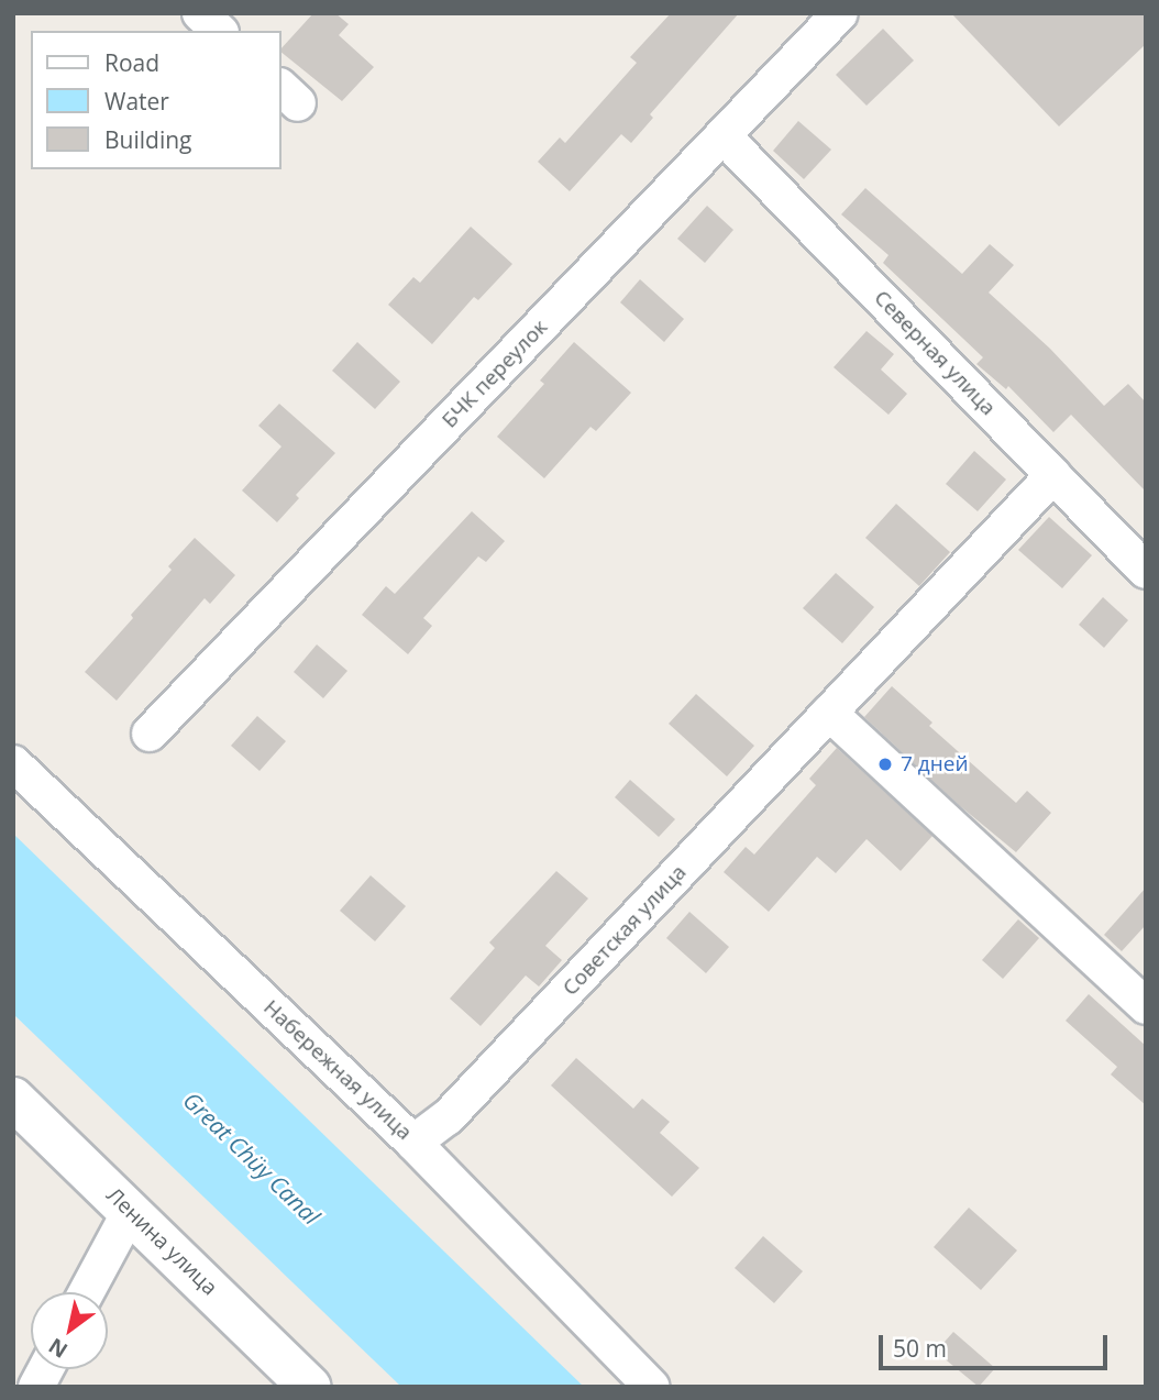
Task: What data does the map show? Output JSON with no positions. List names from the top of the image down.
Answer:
{
  "streets": {
    "street": [
      "Северная улица",
      "БЧК переулок",
      "Советская улица",
      "Набережная улица",
      "Ленина улица"
    ]
  },
  "crossings": [
    ["Северная улица", "БЧК переулок"],
    ["Северная улица", "Советская улица"],
    ["Советская улица", "Набережная улица"]
  ],
  "water": ["Great Chüy Canal"],
  "places": ["7 дней"],
  "legend": ["Road", "Water", "Building"],
  "scale_bar": "50 m",
  "north": "bottom left"
}
